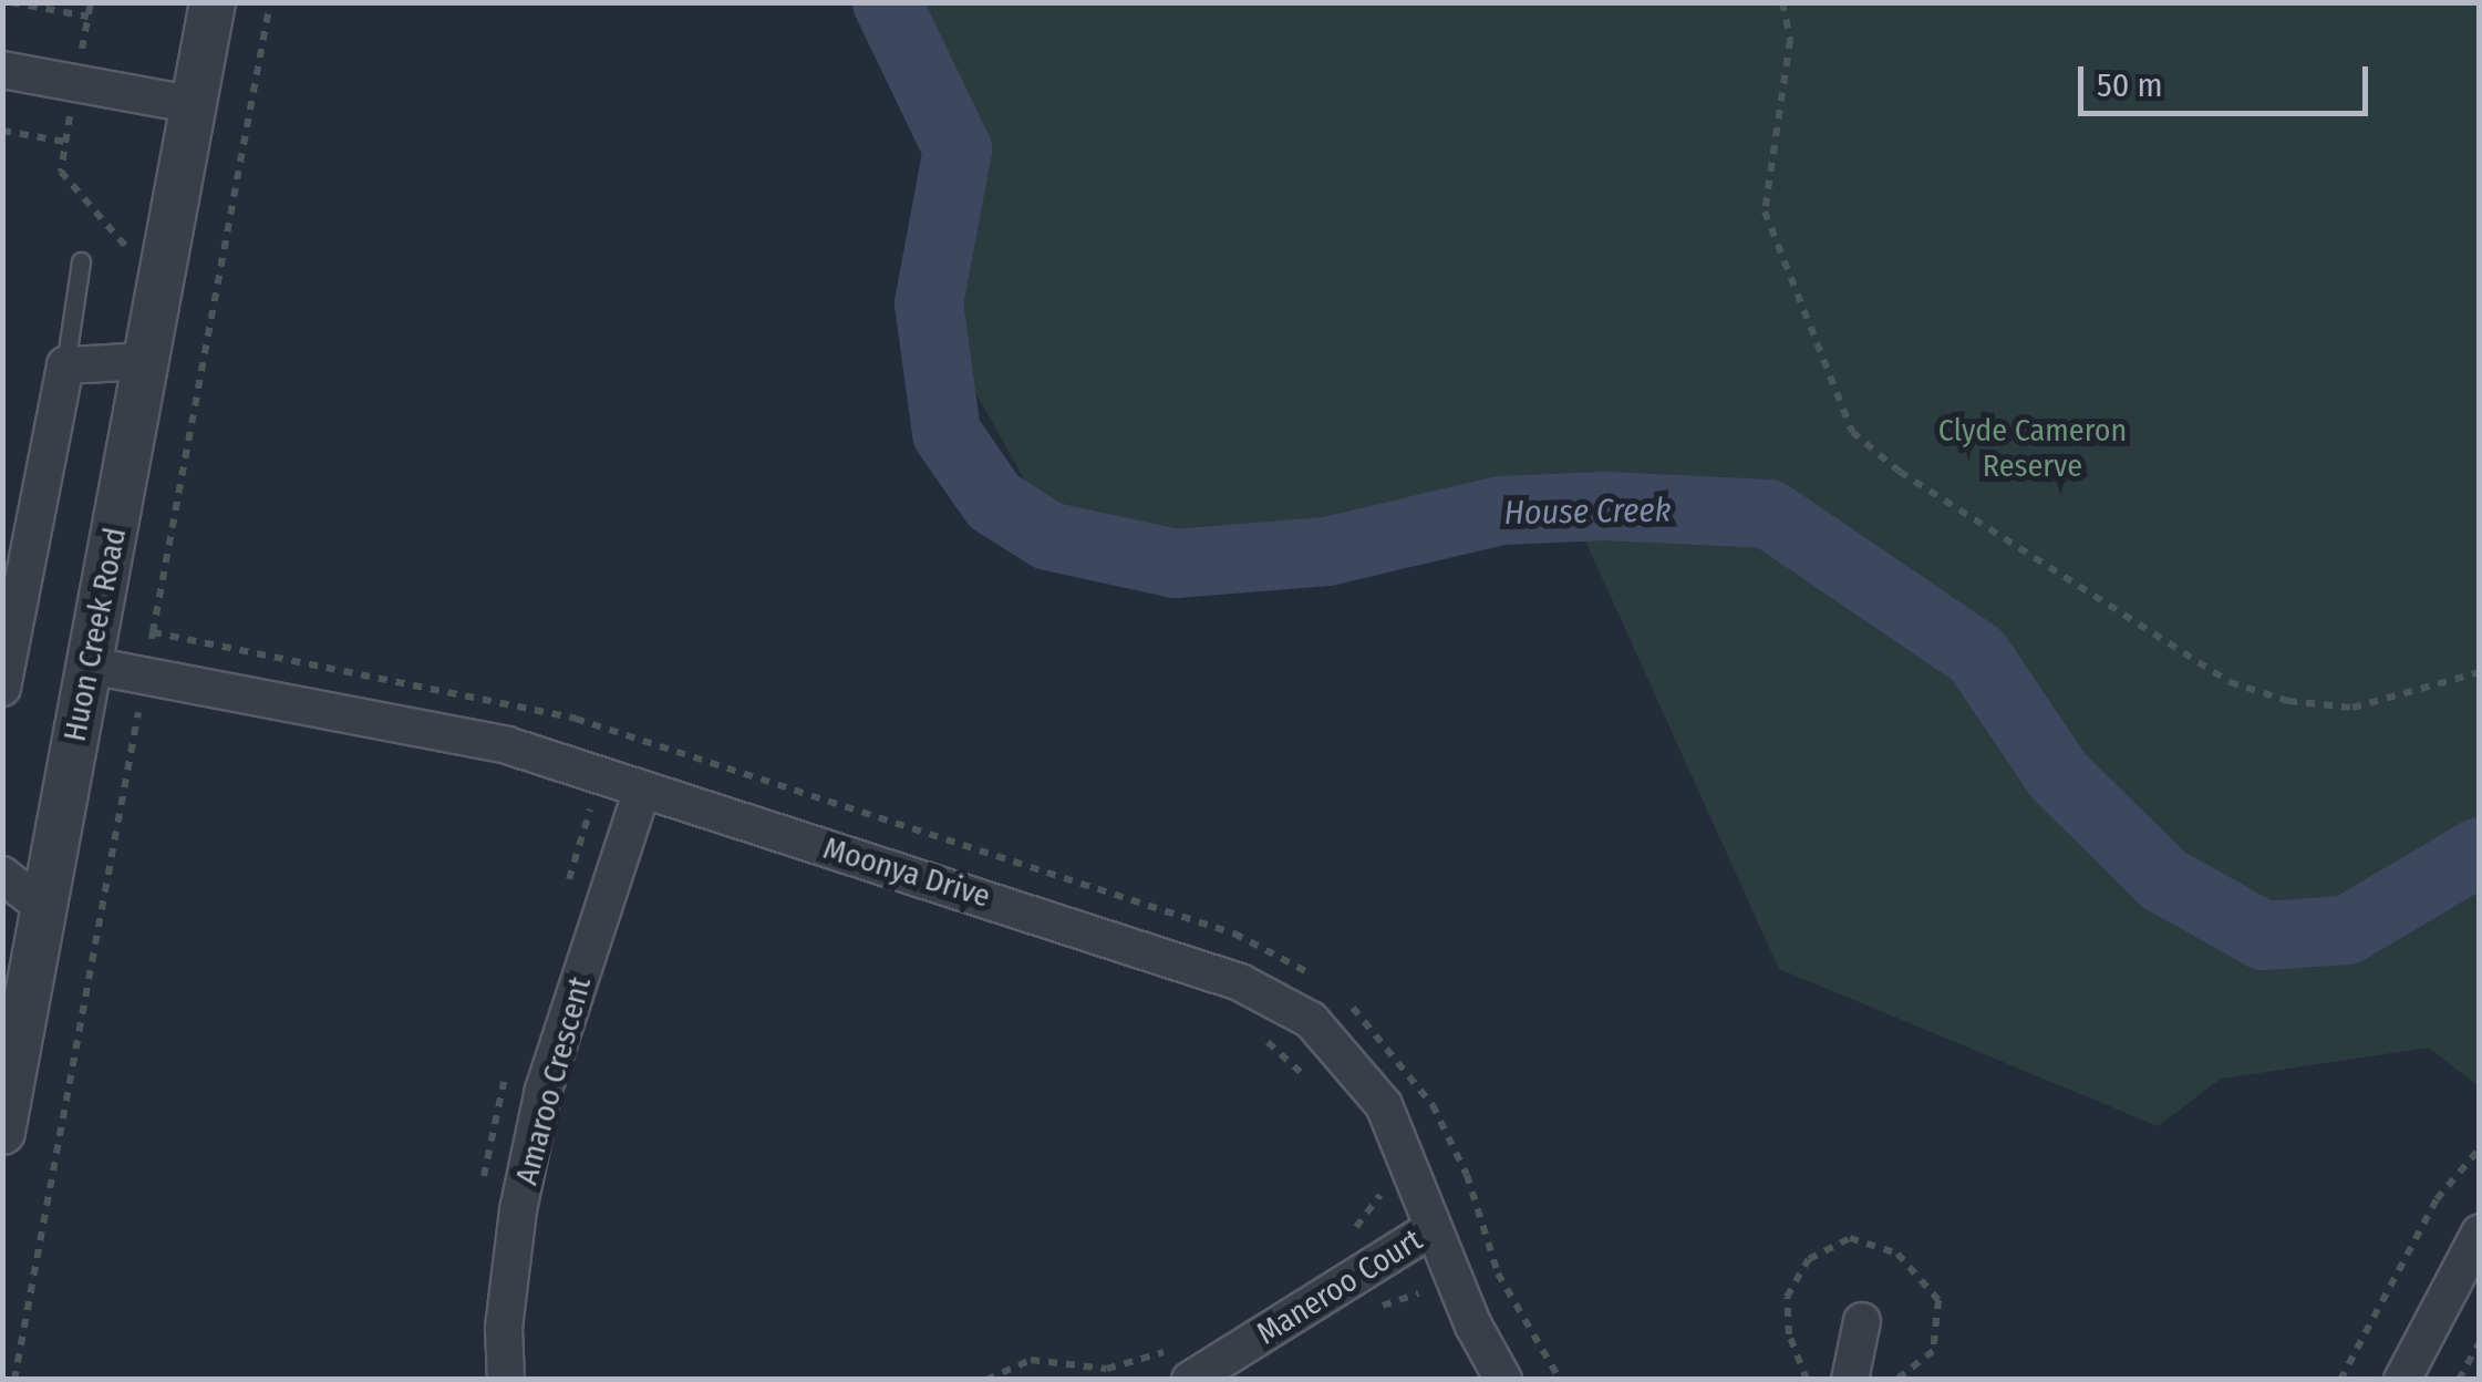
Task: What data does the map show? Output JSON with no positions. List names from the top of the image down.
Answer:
{
  "streets": {
    "street": [
      "Huon Creek Road",
      "Moonya Drive",
      "Amaroo Crescent",
      "Maneroo Court"
    ]
  },
  "crossings": [
    ["Huon Creek Road", "Moonya Drive"],
    ["Moonya Drive", "Amaroo Crescent"],
    ["Moonya Drive", "Maneroo Court"]
  ],
  "water": ["House Creek"],
  "parks": ["Clyde Cameron Reserve"],
  "scale_bar": "50 m"
}
